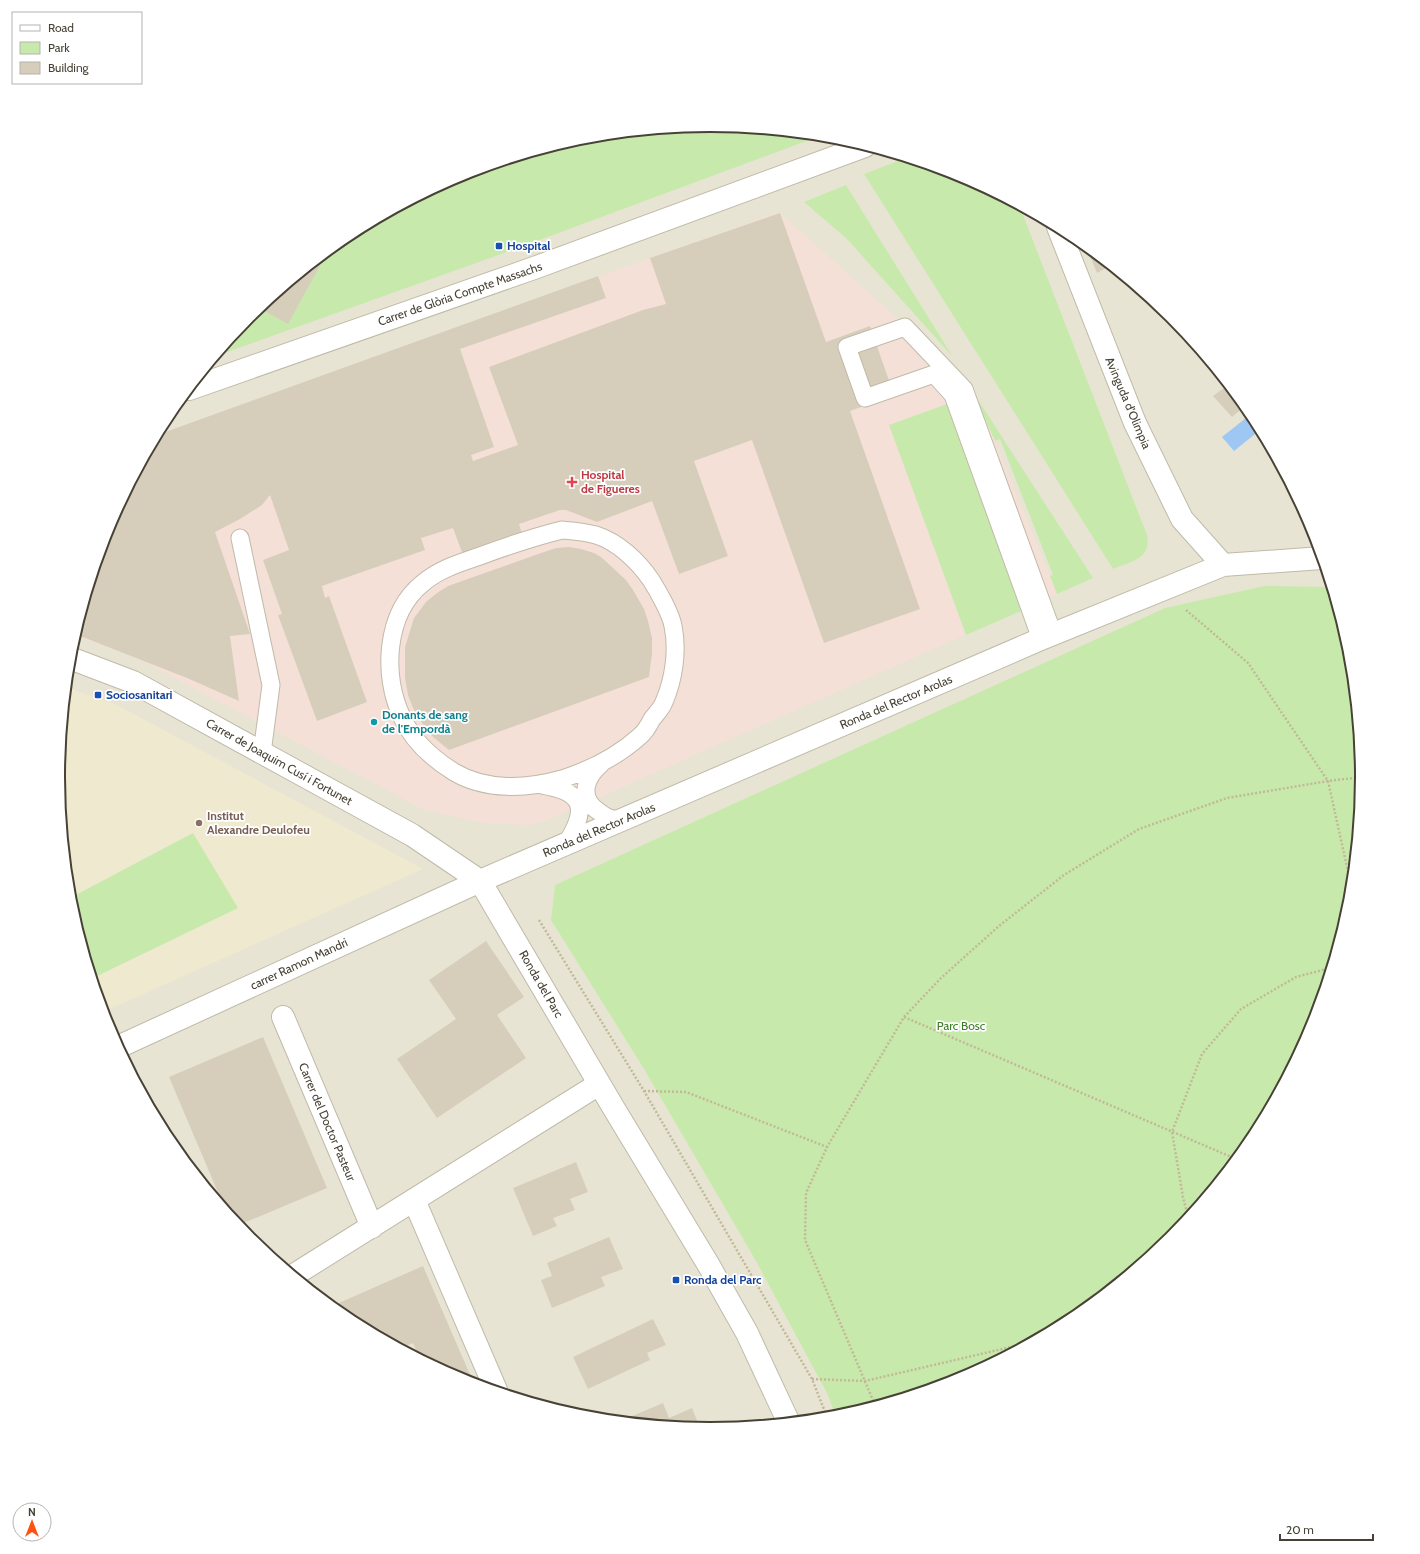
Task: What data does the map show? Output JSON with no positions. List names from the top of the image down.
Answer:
{
  "streets": {
    "street": [
      "Carrer de Glòria Compte Massachs",
      "Avinguda d'Olimpia",
      "Ronda del Rector Arolas",
      "Carrer de Joaquim Cusí i Fortunet",
      "carrer Ramon Mandri",
      "Ronda del Parc",
      "Carrer del Doctor Pasteur"
    ]
  },
  "crossings": [
    ["Avinguda d'Olimpia", "Ronda del Rector Arolas"],
    ["Ronda del Rector Arolas", "Carrer de Joaquim Cusí i Fortunet"],
    ["Ronda del Rector Arolas", "carrer Ramon Mandri"],
    ["Ronda del Rector Arolas", "Ronda del Parc"],
    ["Carrer de Joaquim Cusí i Fortunet", "carrer Ramon Mandri"],
    ["Carrer de Joaquim Cusí i Fortunet", "Ronda del Parc"],
    ["carrer Ramon Mandri", "Ronda del Parc"]
  ],
  "parks": ["Parc Bosc"],
  "places": {
    "transit": ["Hospital", "Sociosanitari", "Ronda del Parc"],
    "health": ["Hospital de Figueres"],
    "other": ["Donants de sang de l'Empordà", "Institut Alexandre Deulofeu"]
  },
  "legend": ["Road", "Park", "Building"],
  "scale_bar": "20 m",
  "north": "top"
}
